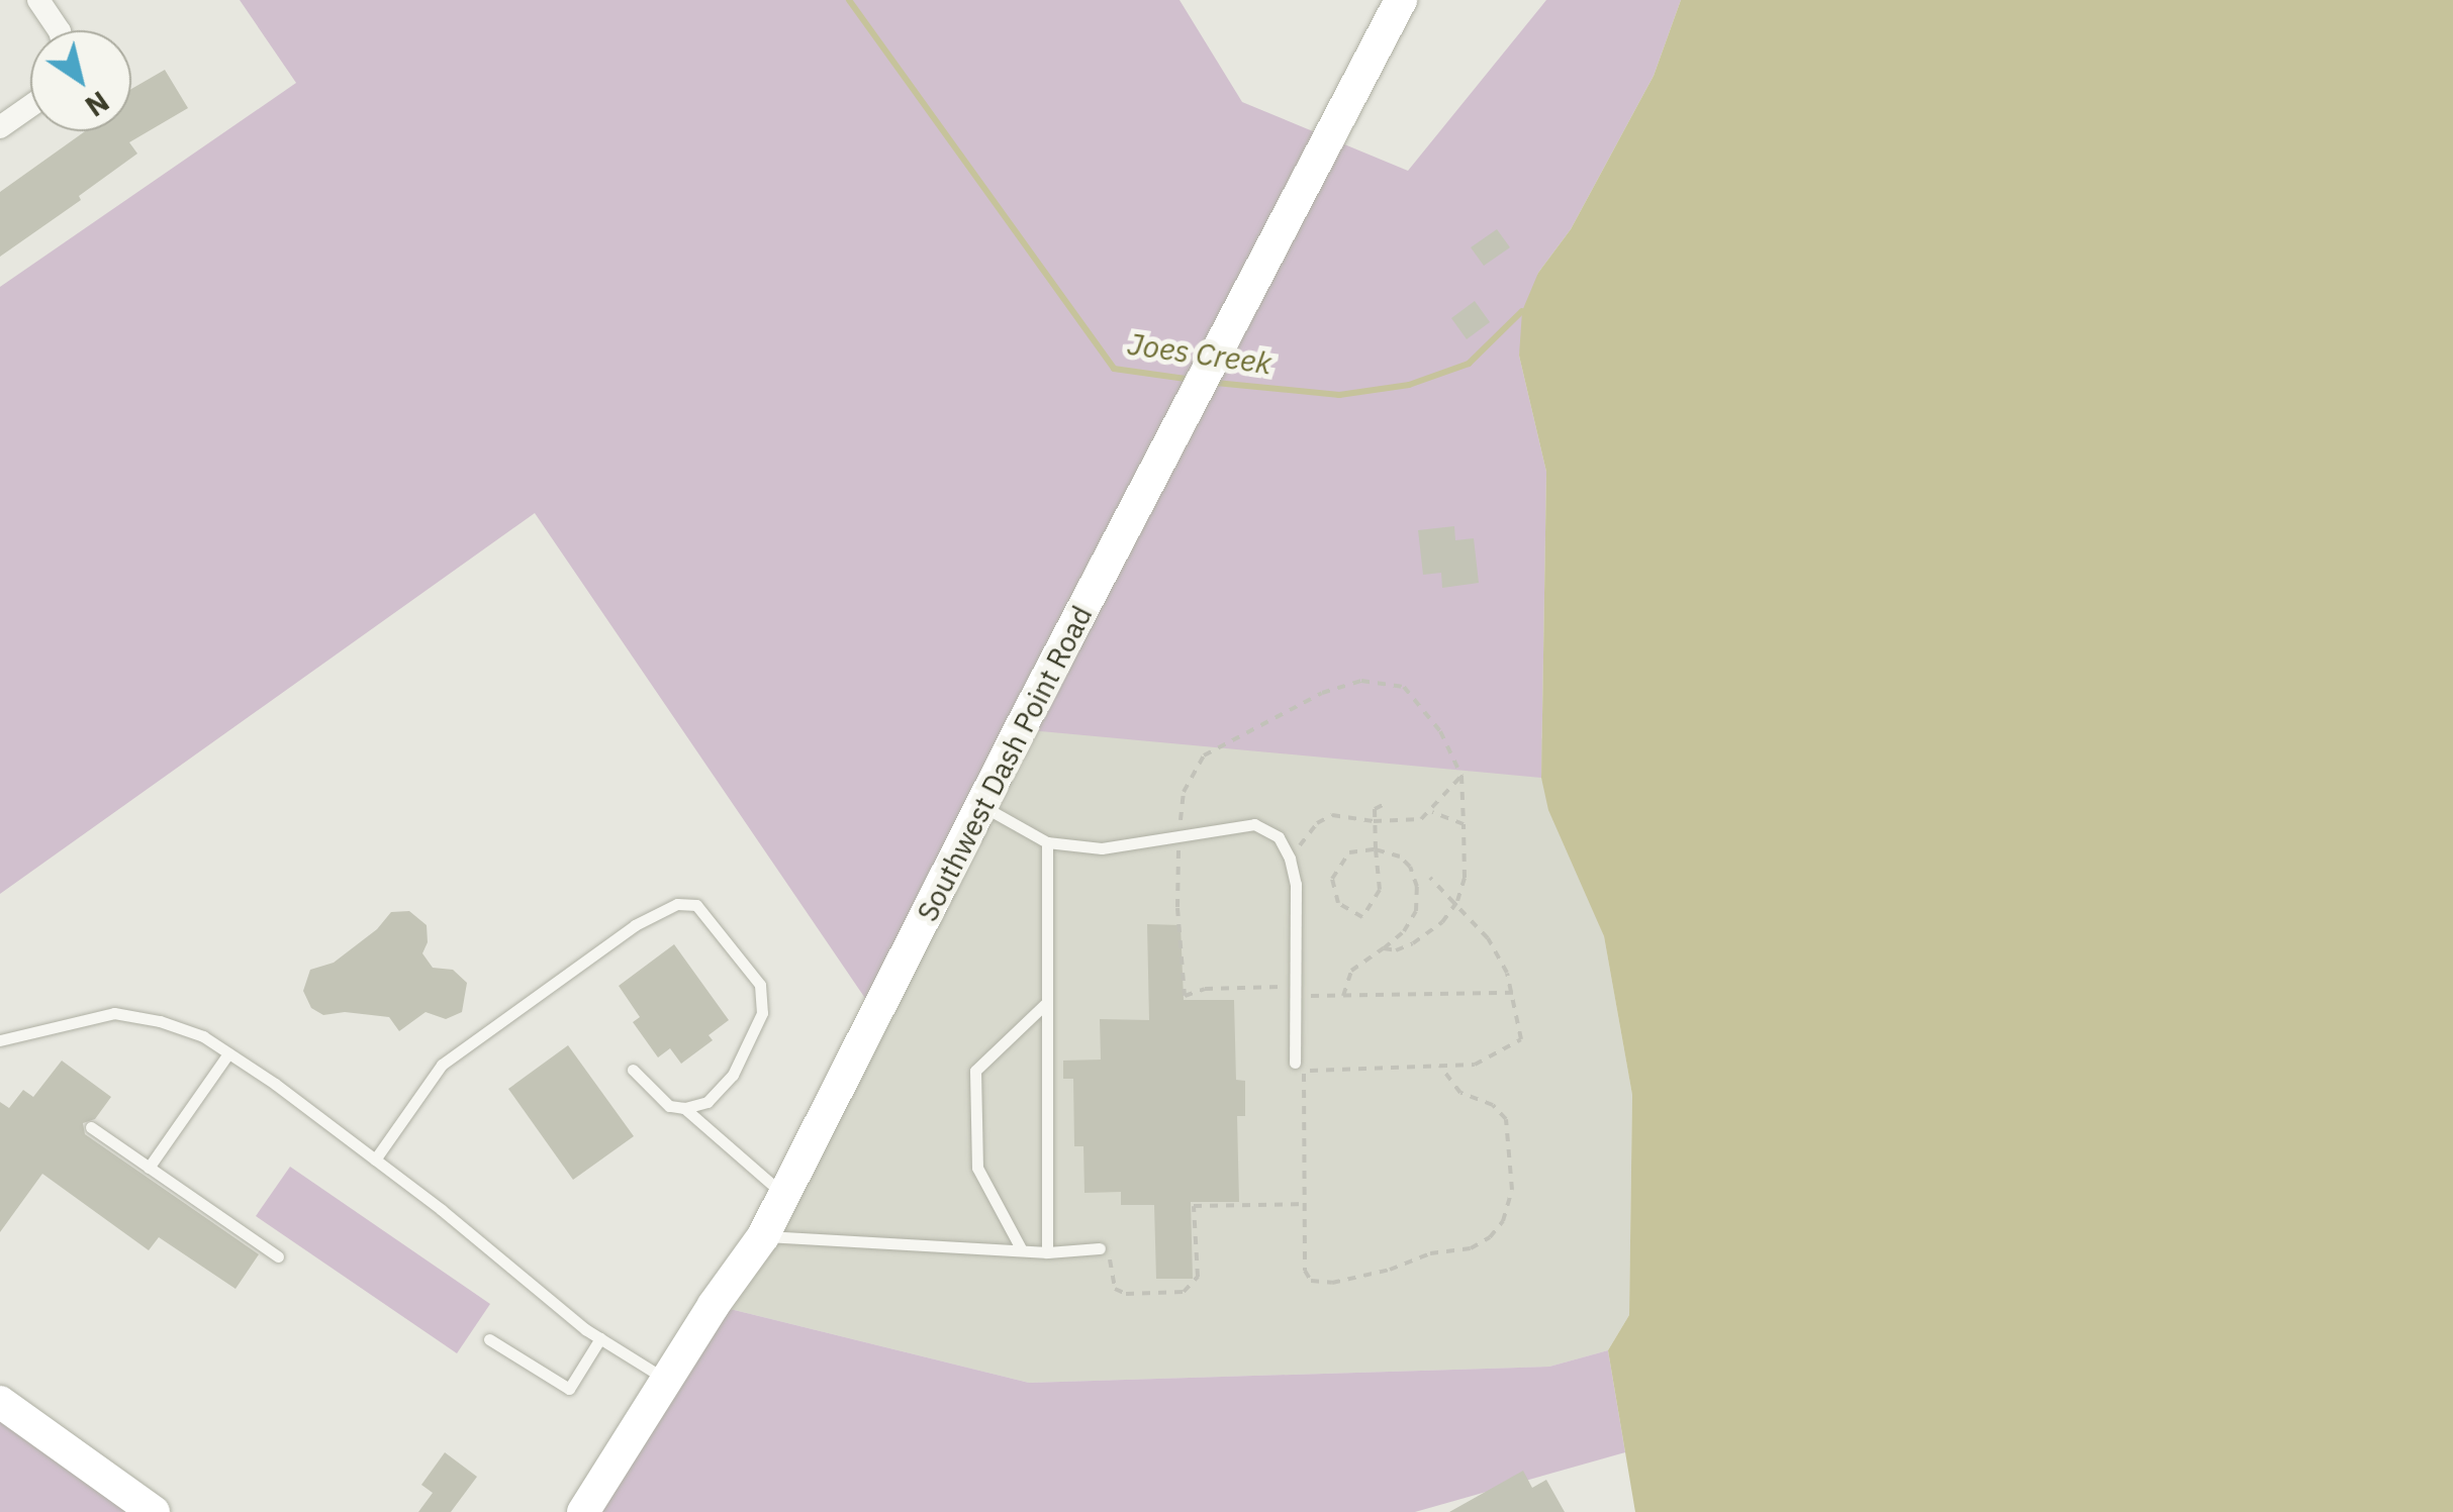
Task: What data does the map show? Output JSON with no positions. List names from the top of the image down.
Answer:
{
  "streets": {
    "main road": ["Southwest Dash Point Road"]
  },
  "water": ["Joes Creek"],
  "north": "bottom right"
}
